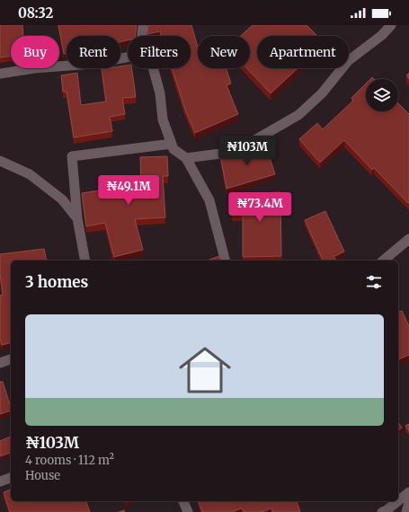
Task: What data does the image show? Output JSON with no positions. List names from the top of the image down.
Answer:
{
  "page": {
    "status": "08:32",
    "chip": [
      "Buy",
      "Rent",
      "Filters",
      "New",
      "Apartment"
    ],
    "price": ["₦103M", "₦49.1M", "₦73.4M"],
    "heading": "3 homes",
    "list": [
      {
        "name": "₦103M",
        "note": "4 rooms · 112 m² · House"
      }
    ]
  }
}
